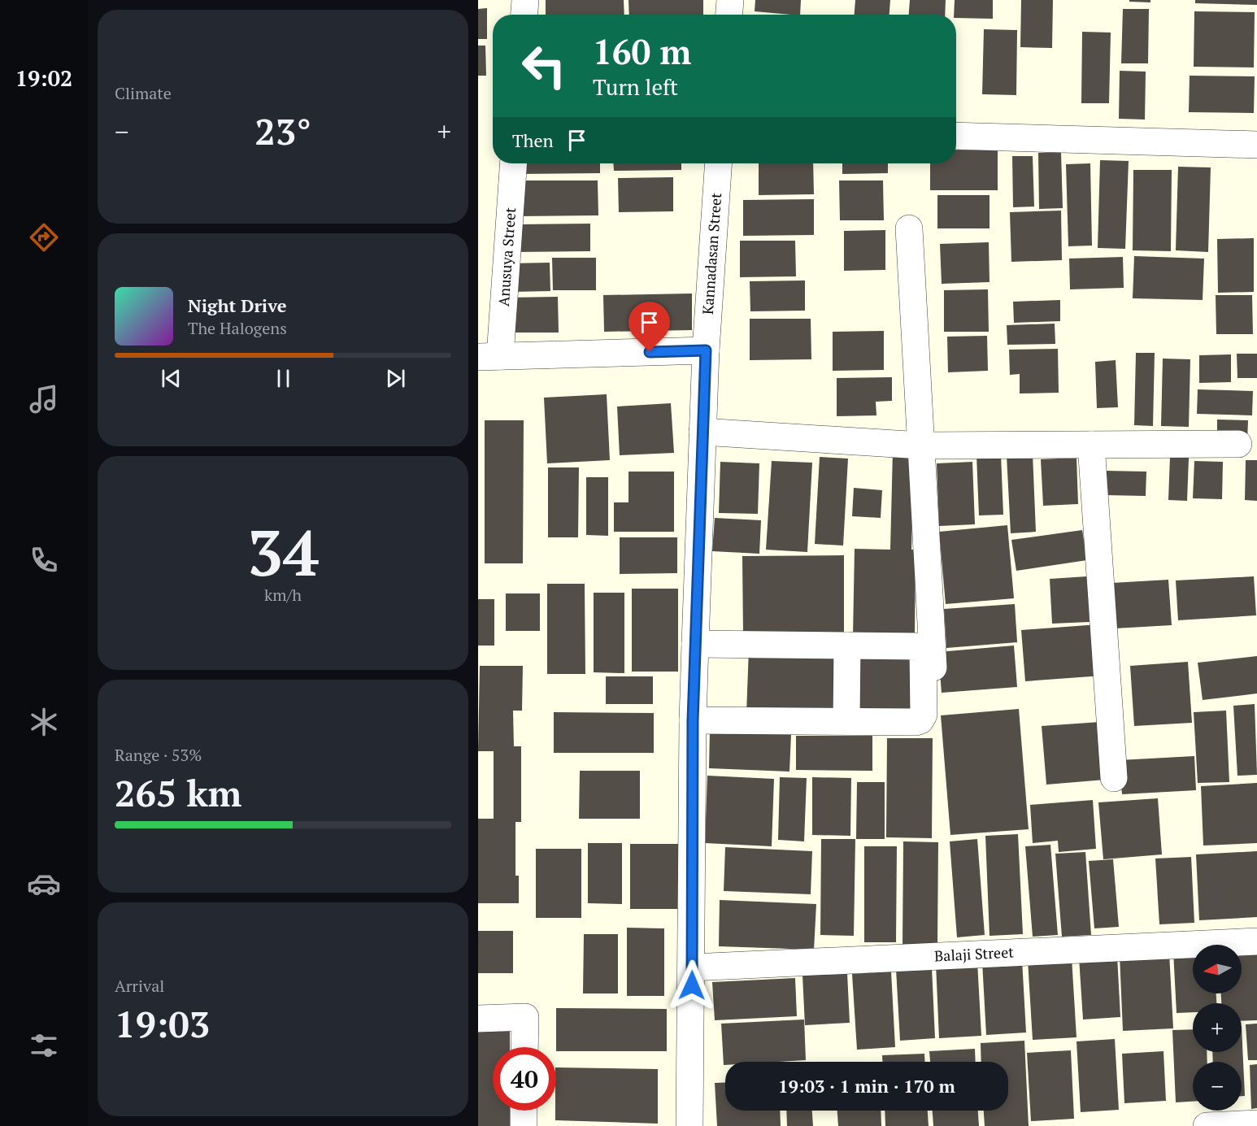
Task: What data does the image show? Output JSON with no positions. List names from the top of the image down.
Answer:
{
  "streets": {
    "street": ["Kannadasan Street", "Anusuya Street", "Balaji Street"]
  },
  "crossings": [
    ["Kannadasan Street", "Balaji Street"]
  ],
  "north": "left",
  "page": {
    "tabs": "19:02",
    "tile": [
      "Climate",
      ["34", "km/h"],
      ["Range · 53%", "265 km"],
      ["Arrival", "19:03"]
    ],
    "turn": ["160 m", "Turn left"],
    "heat": ["−", "23°", "+"],
    "then": "Then",
    "song": ["Night Drive", "The Halogens"],
    "map_buttons": ["+", "−"],
    "limit": "40",
    "trip": "19:03 · 1 min · 170 m"
  }
}
